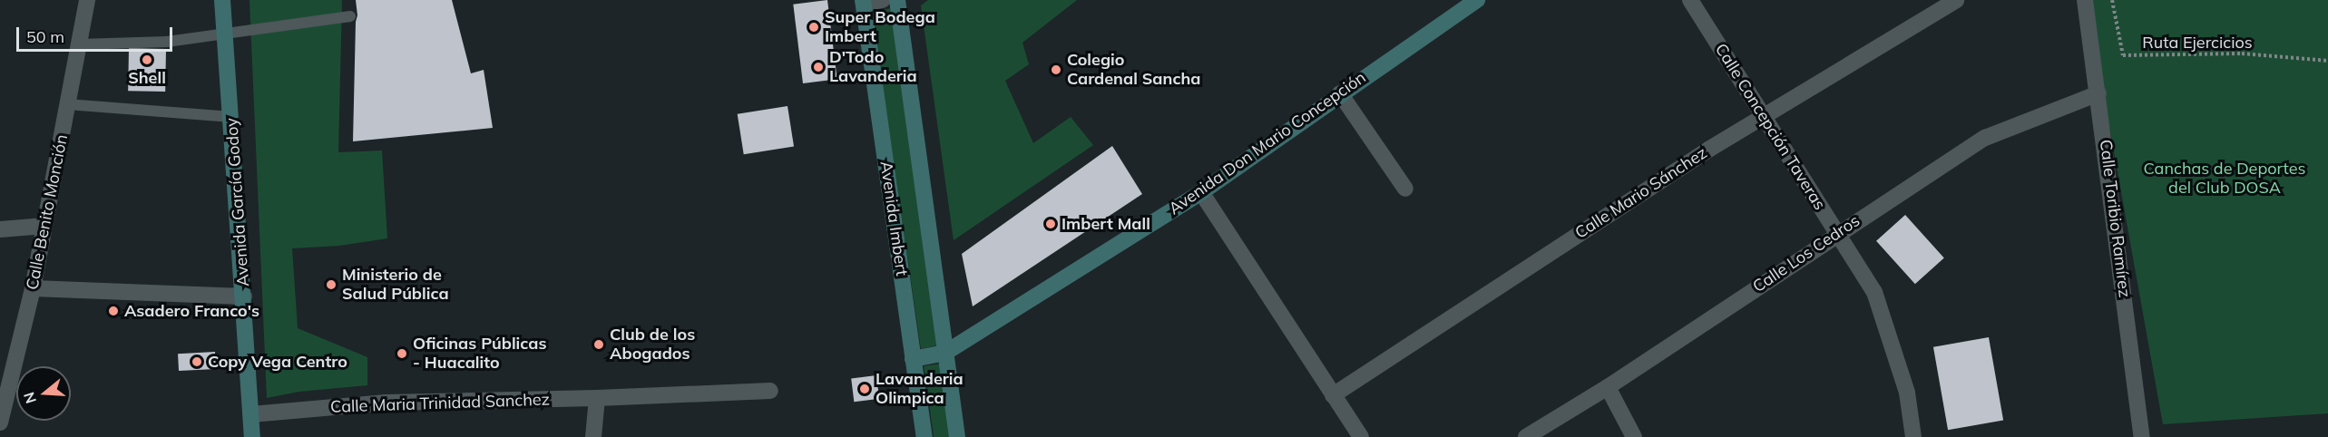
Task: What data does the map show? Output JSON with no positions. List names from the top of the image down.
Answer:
{
  "streets": {
    "main road": ["Avenida Don Mario Concepción", "Avenida García Godoy", "Avenida Imbert"],
    "street": [
      "Calle Concepción Taveras",
      "Calle Mario Sánchez",
      "Calle Benito Monción",
      "Calle Toribio Ramírez",
      "Calle Los Cedros",
      "Calle Maria Trinidad Sanchez"
    ],
    "path": ["Ruta Ejercicios"]
  },
  "crossings": [
    ["Calle Concepción Taveras", "Calle Mario Sánchez"],
    ["Calle Concepción Taveras", "Calle Los Cedros"],
    ["Avenida Don Mario Concepción", "Avenida Imbert"],
    ["Avenida García Godoy", "Calle Maria Trinidad Sanchez"],
    ["Calle Toribio Ramírez", "Calle Los Cedros"]
  ],
  "parks": ["Canchas de Deportes del Club DOSA"],
  "places": [
    "Super Bodega Imbert",
    "Shell",
    "D'Todo Lavanderia",
    "Colegio Cardenal Sancha",
    "Imbert Mall",
    "Ministerio de Salud Pública",
    "Asadero Franco's",
    "Club de los Abogados",
    "Oficinas Públicas - Huacalito",
    "Copy Vega Centro",
    "Lavanderia Olimpica"
  ],
  "scale_bar": "50 m",
  "north": "left"
}
